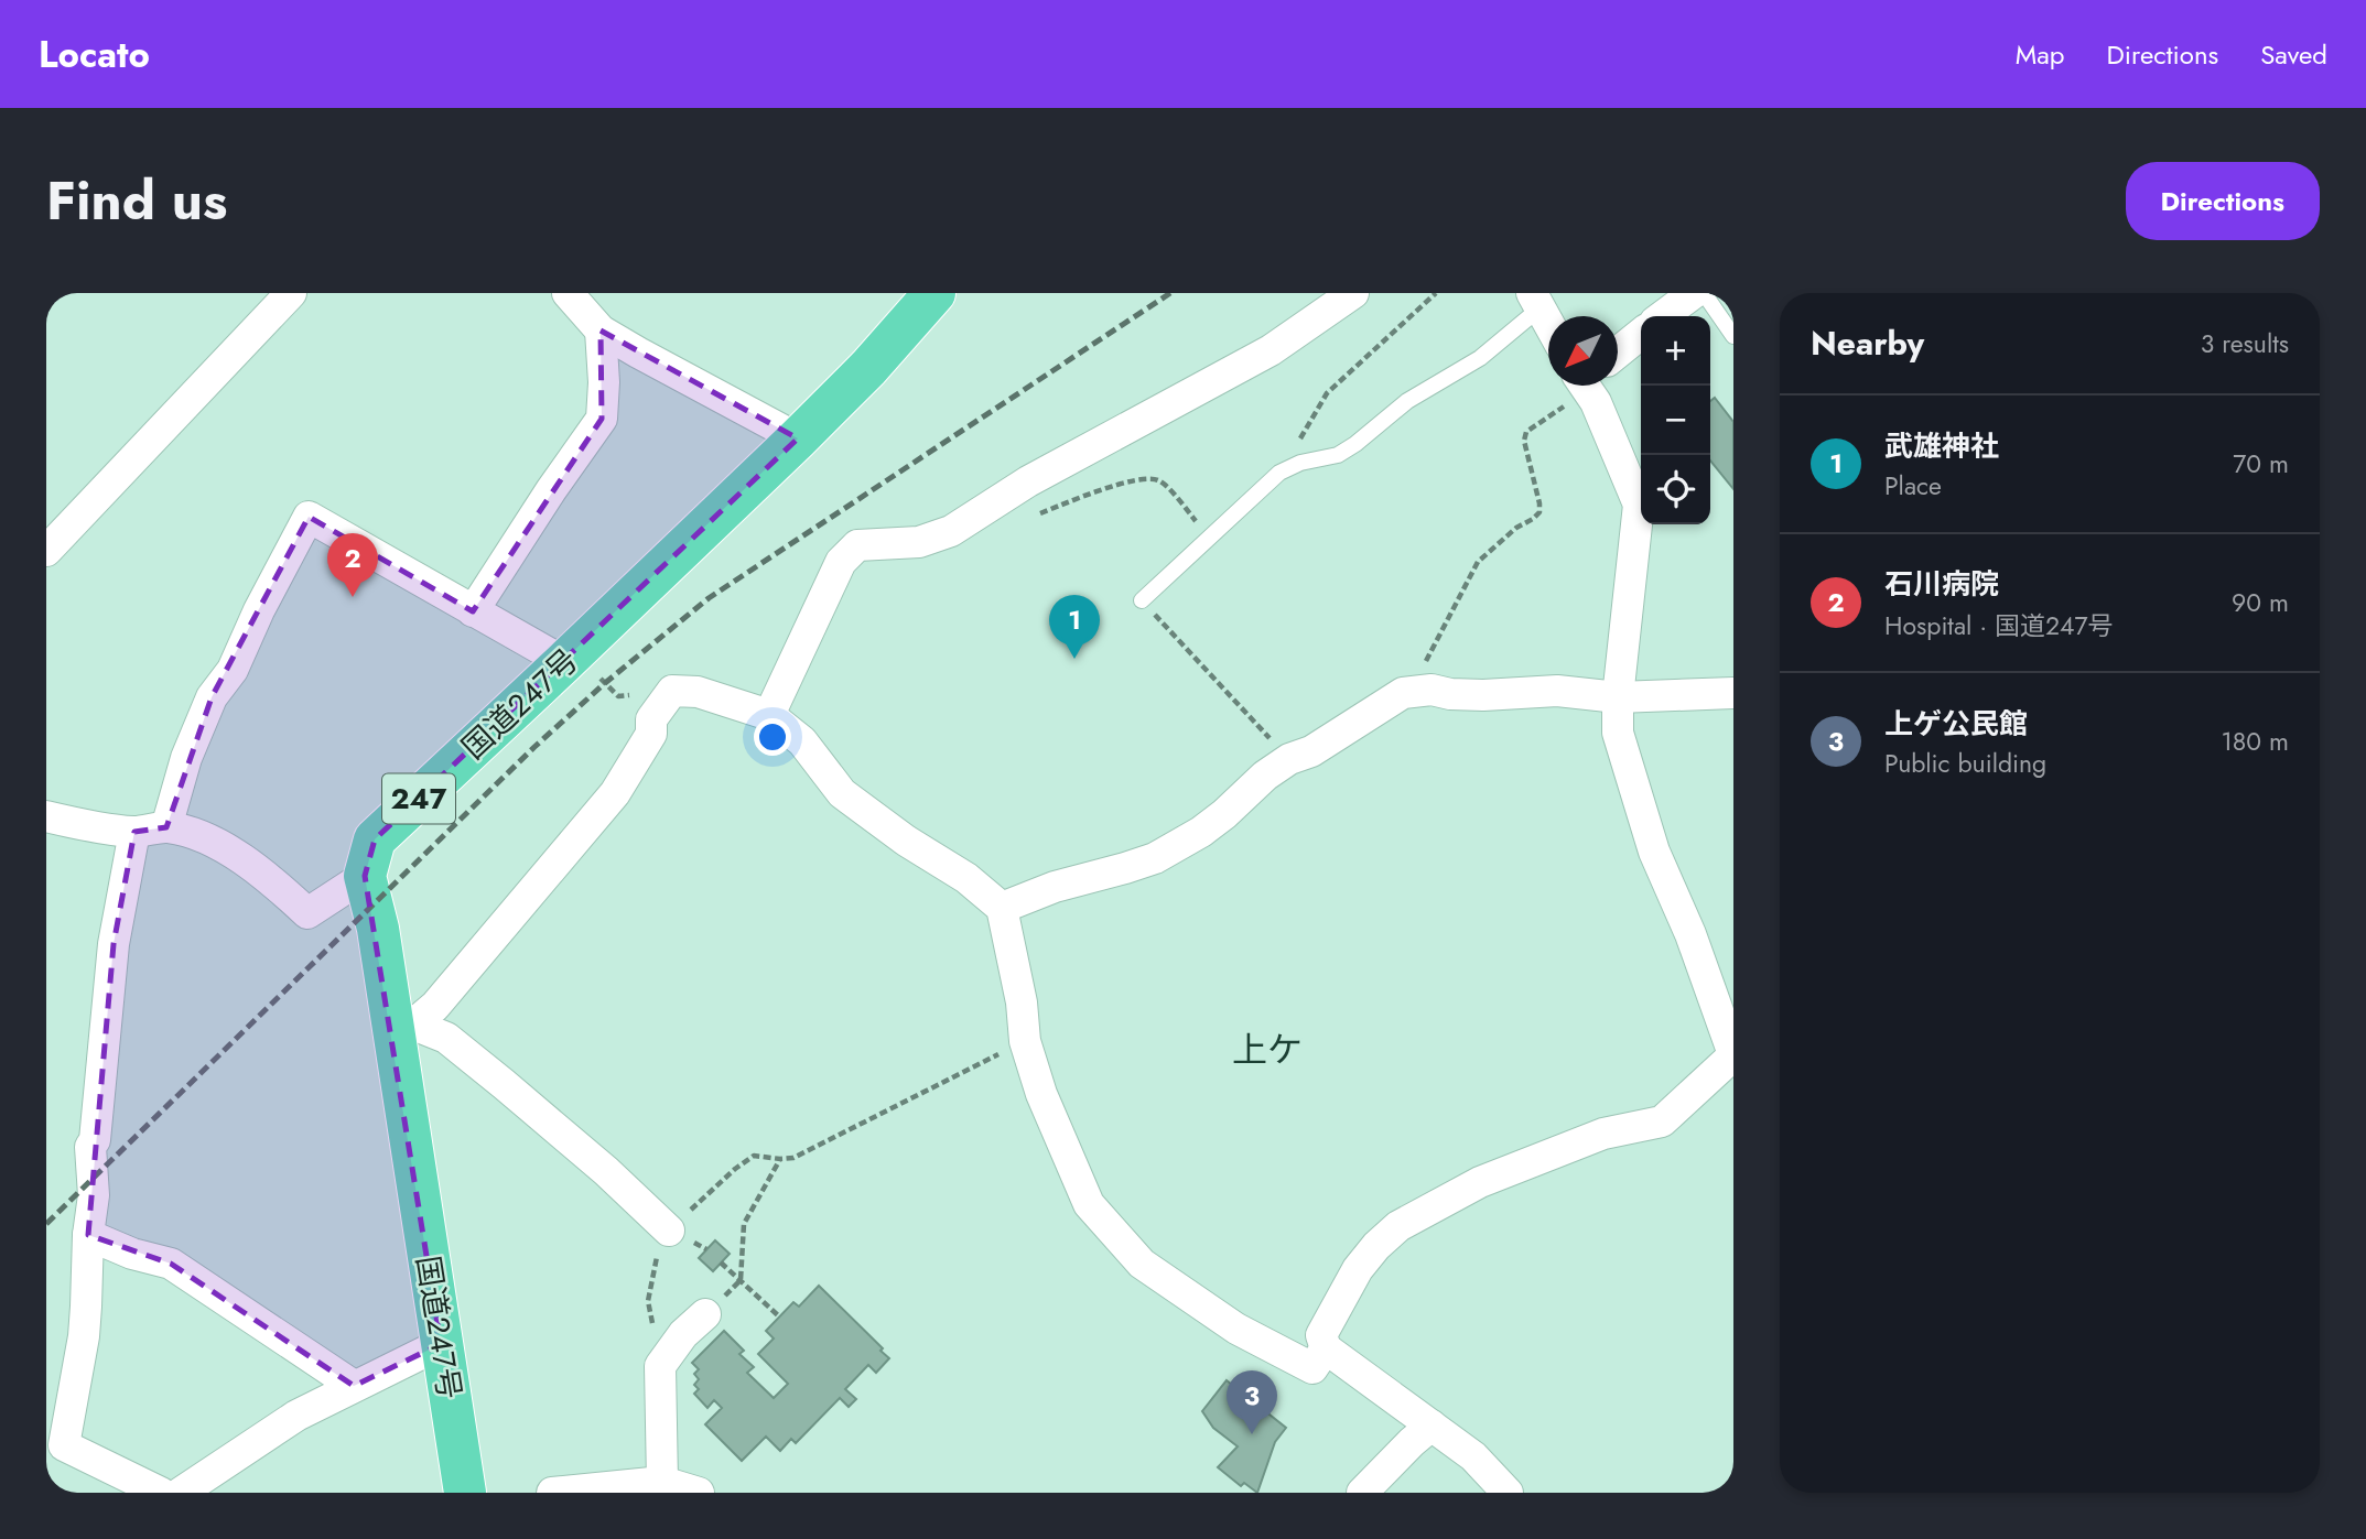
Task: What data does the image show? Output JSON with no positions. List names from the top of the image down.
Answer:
{
  "streets": {
    "highway": ["国道247号", "247"]
  },
  "districts": ["上ケ"],
  "north": "bottom left",
  "page": {
    "header": "Locato",
    "nav": ["Map", "Directions", "Saved"],
    "title": "Find us",
    "buttons": "Directions",
    "heading": ["Nearby", "3 results"],
    "map_buttons": ["+", "−"],
    "list": [
      {
        "mark": "1",
        "name": "武雄神社",
        "note": "Place",
        "value": "70 m"
      },
      {
        "mark": "2",
        "name": "石川病院",
        "note": "Hospital · 国道247号",
        "value": "90 m"
      },
      {
        "mark": "3",
        "name": "上ゲ公民館",
        "note": "Public building",
        "value": "180 m"
      }
    ],
    "pins": ["2", "1", "3"]
  }
}
